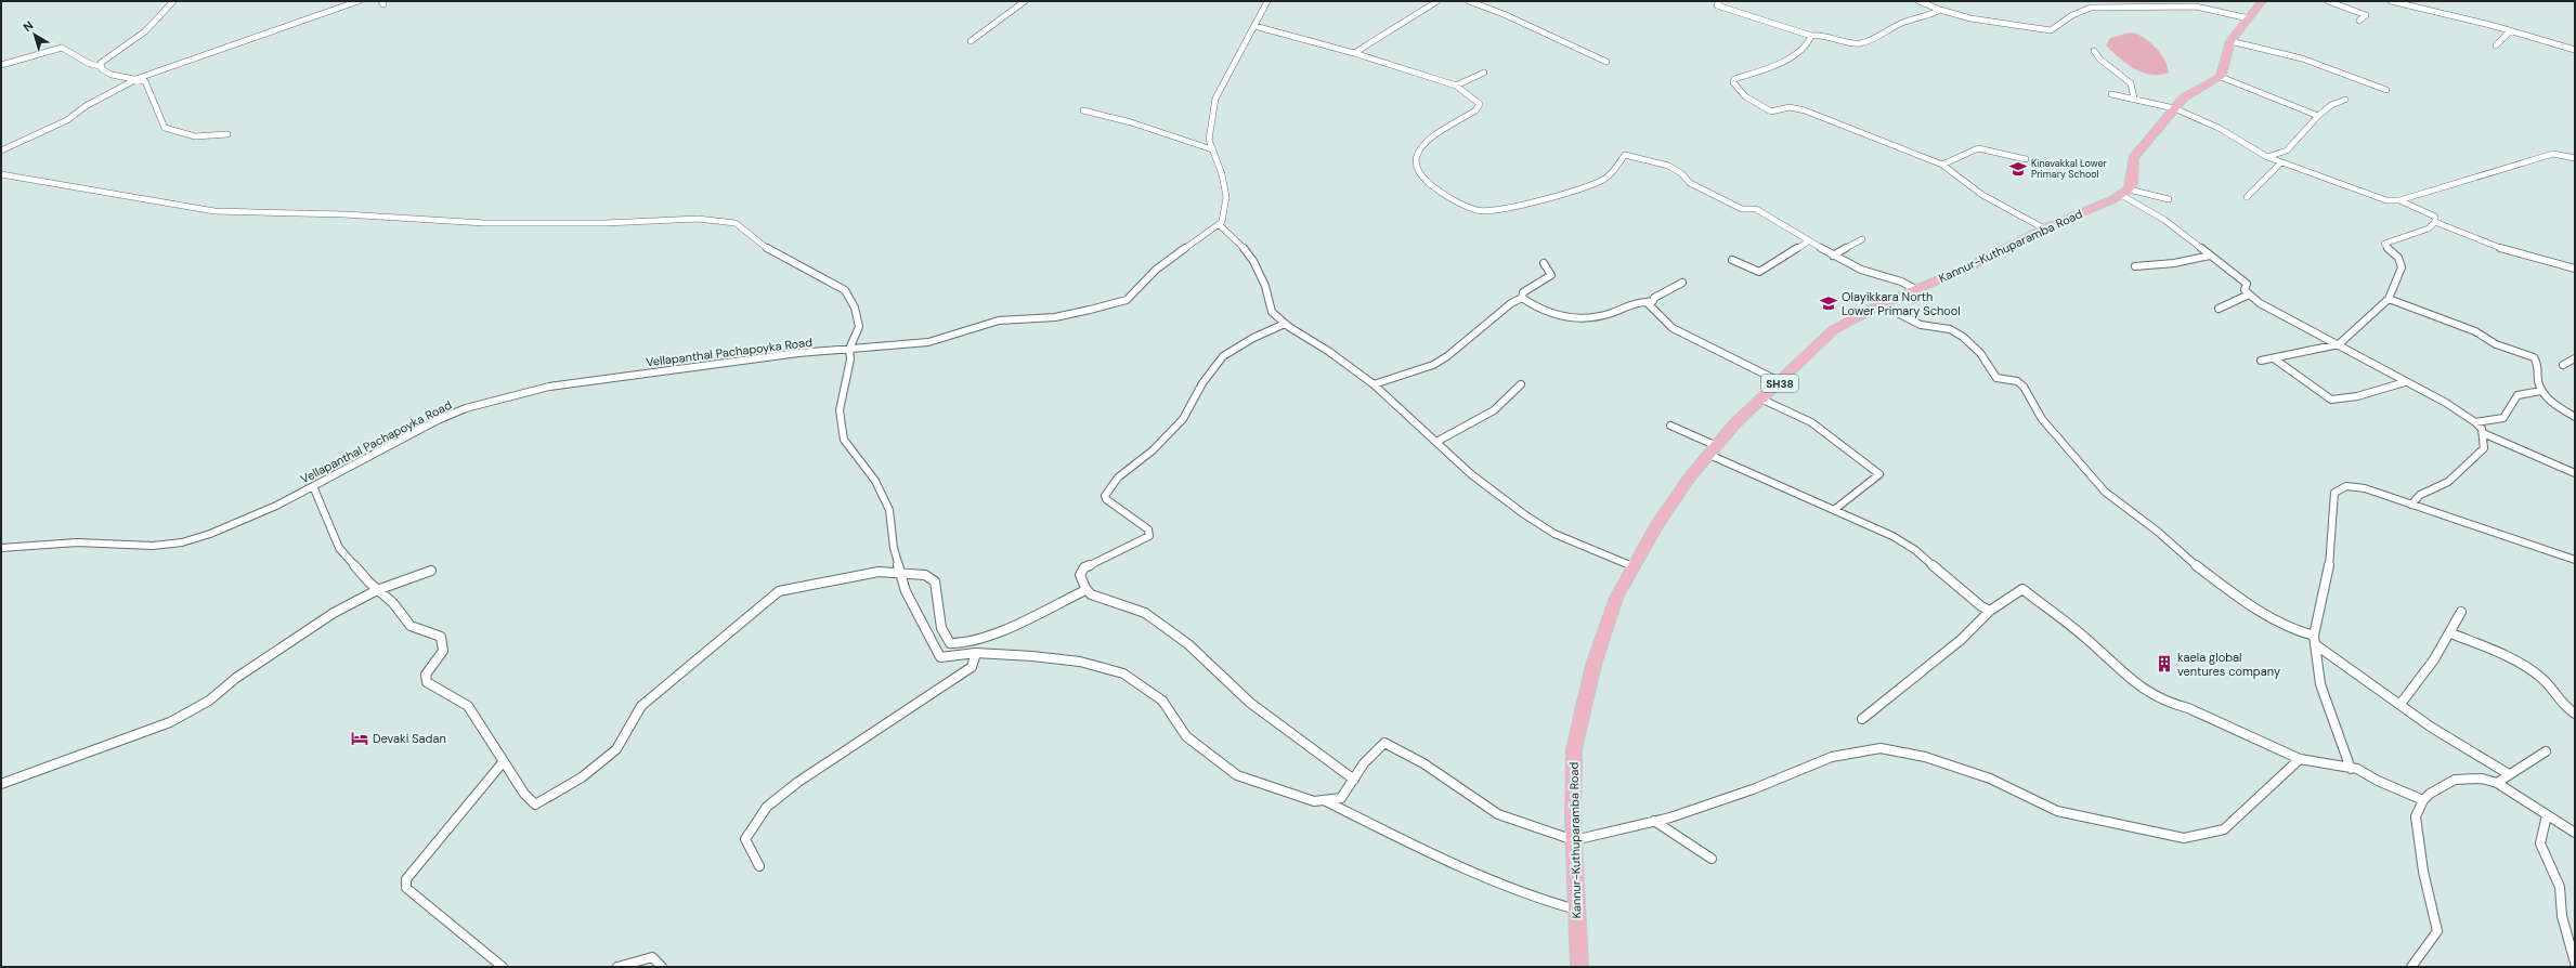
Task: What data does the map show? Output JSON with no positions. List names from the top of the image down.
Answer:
{
  "streets": {
    "main road": ["Kannur-Kuthuparamba Road", "SH38"],
    "street": ["Vellapanthal Pachapoyka Road"]
  },
  "places": {
    "school or university": ["Kinavakkal Lower Primary School", "Olayikkara North Lower Primary School"],
    "building": ["kaela global ventures company"],
    "hotel": ["Devaki Sadan"]
  },
  "north": "top left"
}
